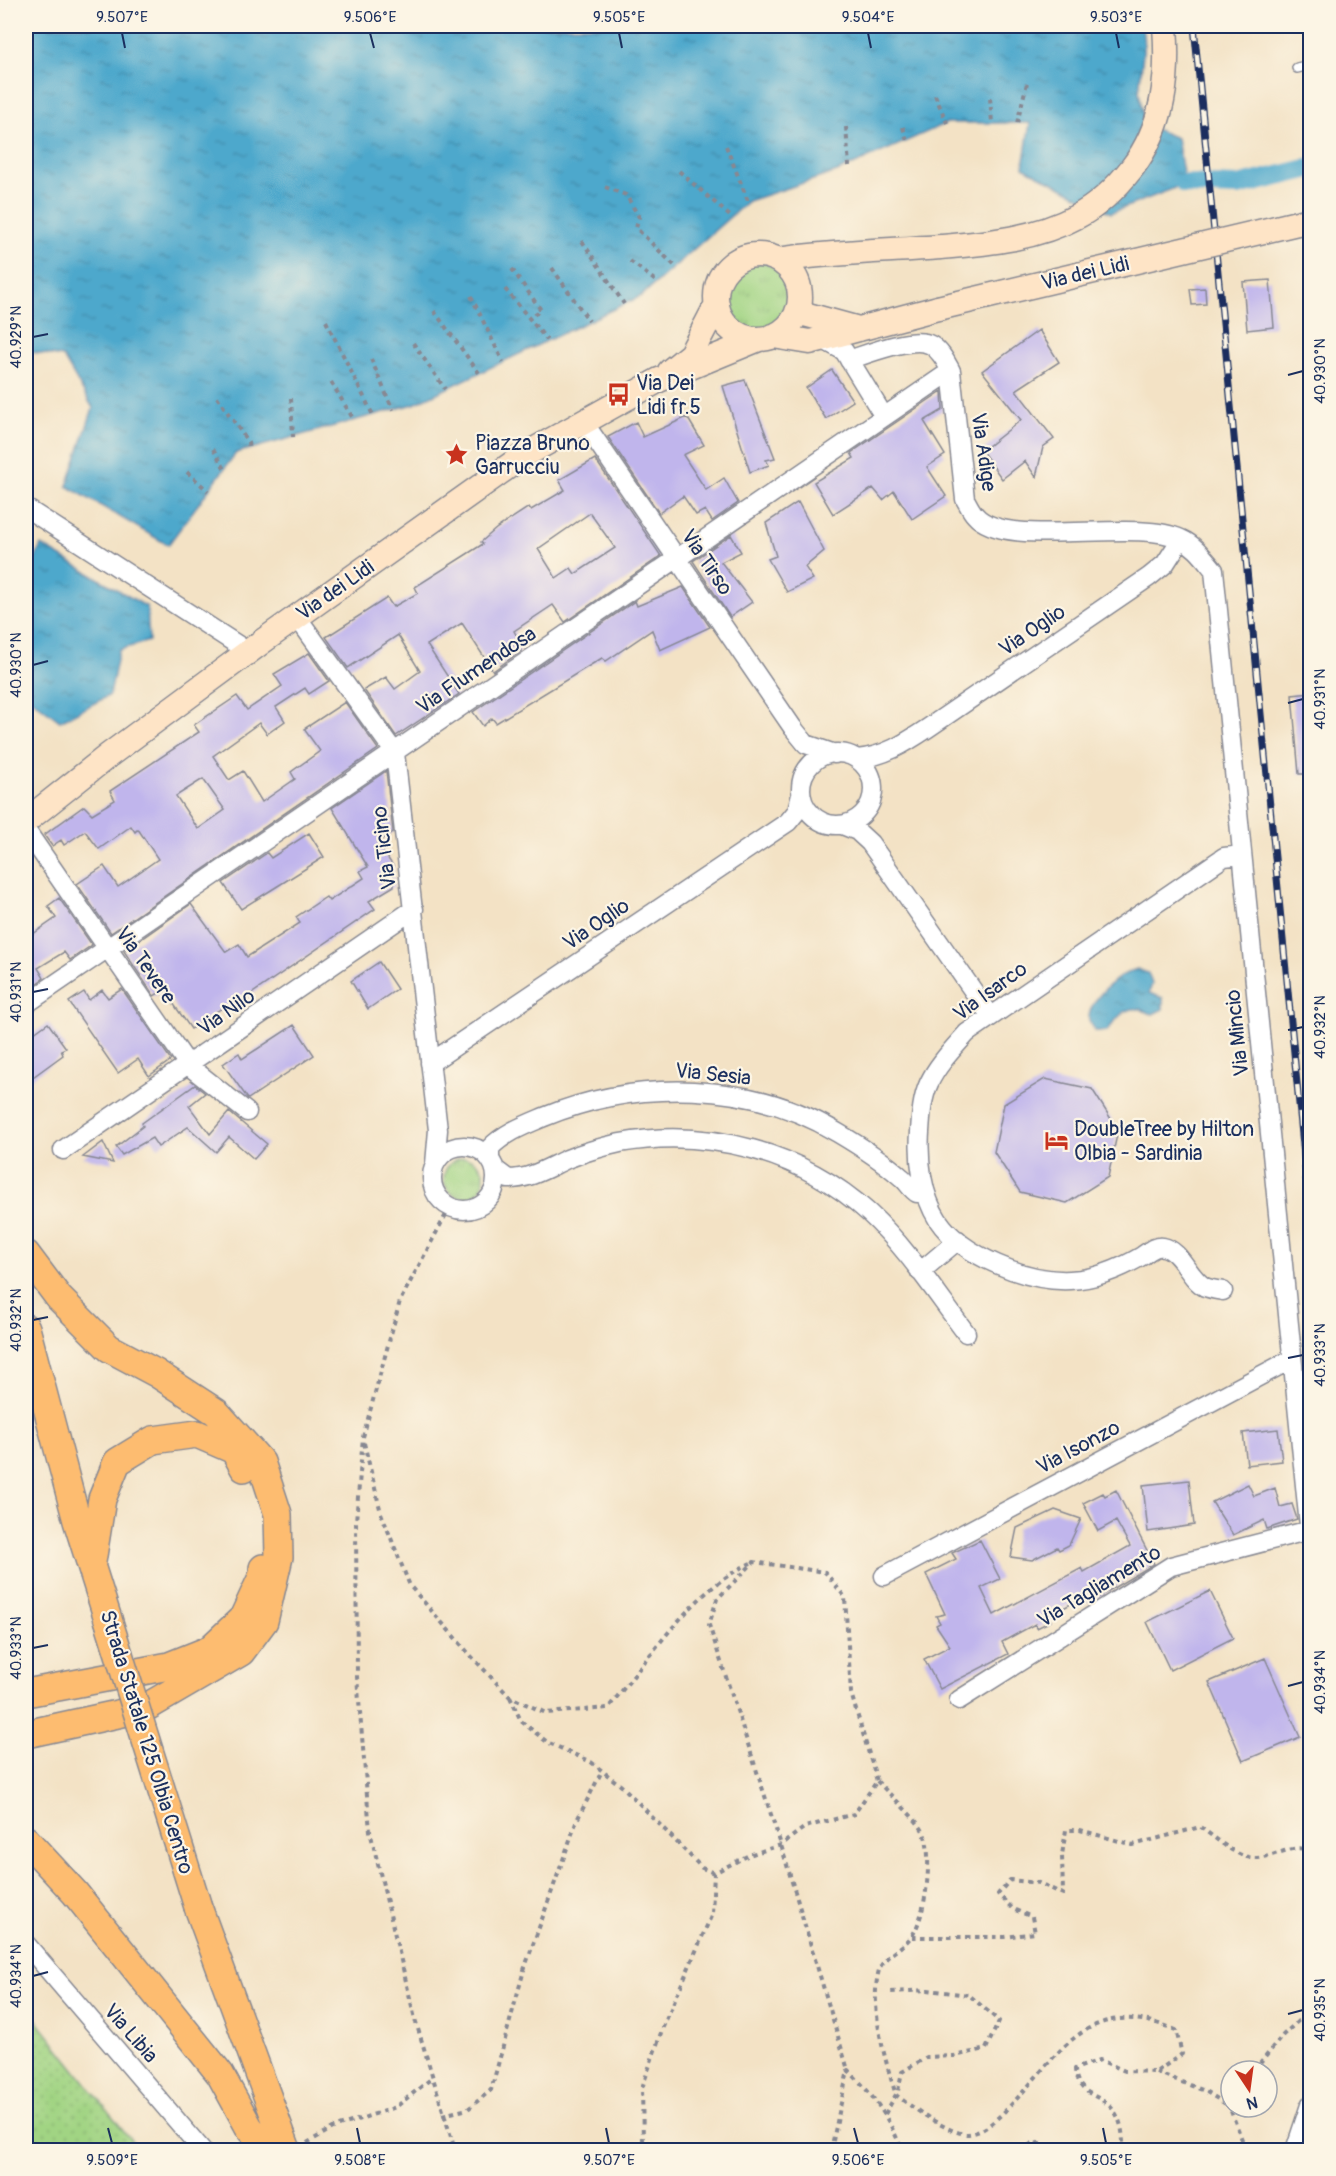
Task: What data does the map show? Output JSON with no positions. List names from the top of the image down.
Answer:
{
  "streets": {
    "main road": ["Via dei Lidi", "Strada Statale 125 Olbia Centro"],
    "street": [
      "Via Adige",
      "Via Tirso",
      "Via Oglio",
      "Via Flumendosa",
      "Via Ticino",
      "Via Tevere",
      "Via Isarco",
      "Via Nilo",
      "Via Mincio",
      "Via Sesia",
      "Via Isonzo",
      "Via Tagliamento",
      "Via Libia"
    ]
  },
  "crossings": [
    ["Via dei Lidi", "Via Tirso"],
    ["Via dei Lidi", "Via Ticino"],
    ["Via Adige", "Via Oglio"],
    ["Via Adige", "Via Flumendosa"],
    ["Via Adige", "Via Mincio"],
    ["Via Tirso", "Via Flumendosa"],
    ["Via Oglio", "Via Ticino"],
    ["Via Oglio", "Via Mincio"],
    ["Via Flumendosa", "Via Ticino"],
    ["Via Flumendosa", "Via Tevere"],
    ["Via Ticino", "Via Nilo"],
    ["Via Ticino", "Via Sesia"],
    ["Via Tevere", "Via Nilo"],
    ["Via Isarco", "Via Mincio"],
    ["Via Isarco", "Via Sesia"],
    ["Via Mincio", "Via Isonzo"],
    ["Via Mincio", "Via Tagliamento"]
  ],
  "places": {
    "bus stop": ["Via Dei Lidi fr.5"],
    "place": ["Piazza Bruno Garrucciu"],
    "hotel": ["DoubleTree by Hilton Olbia - Sardinia"]
  },
  "north": "bottom",
  "coordinates": [
    "9.507°E",
    "9.506°E",
    "9.505°E",
    "9.504°E",
    "9.503°E",
    "40.929°N",
    "40.930°N",
    "40.931°N",
    "40.932°N",
    "40.933°N",
    "40.934°N",
    "40.935°N",
    "9.509°E",
    "9.508°E"
  ]
}
